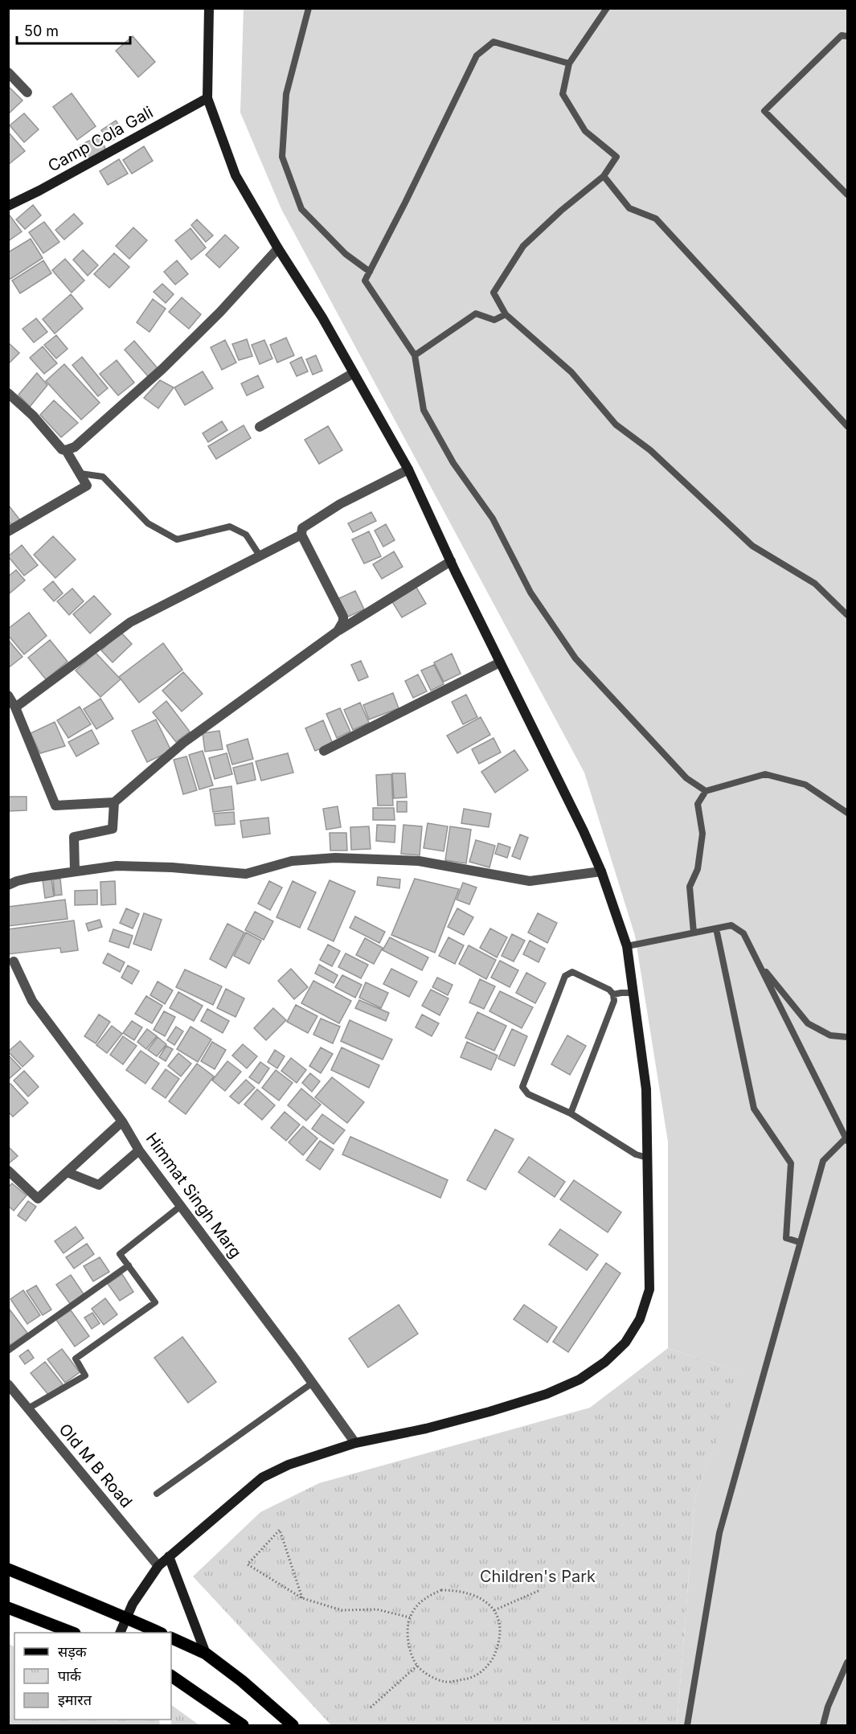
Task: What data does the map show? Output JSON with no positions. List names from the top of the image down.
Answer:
{
  "streets": {
    "street": ["Camp Cola Gali", "Himmat Singh Marg", "Old M B Road"]
  },
  "parks": ["Children's Park"],
  "legend": ["सड़क", "पार्क", "इमारत"],
  "scale_bar": "50 m"
}
